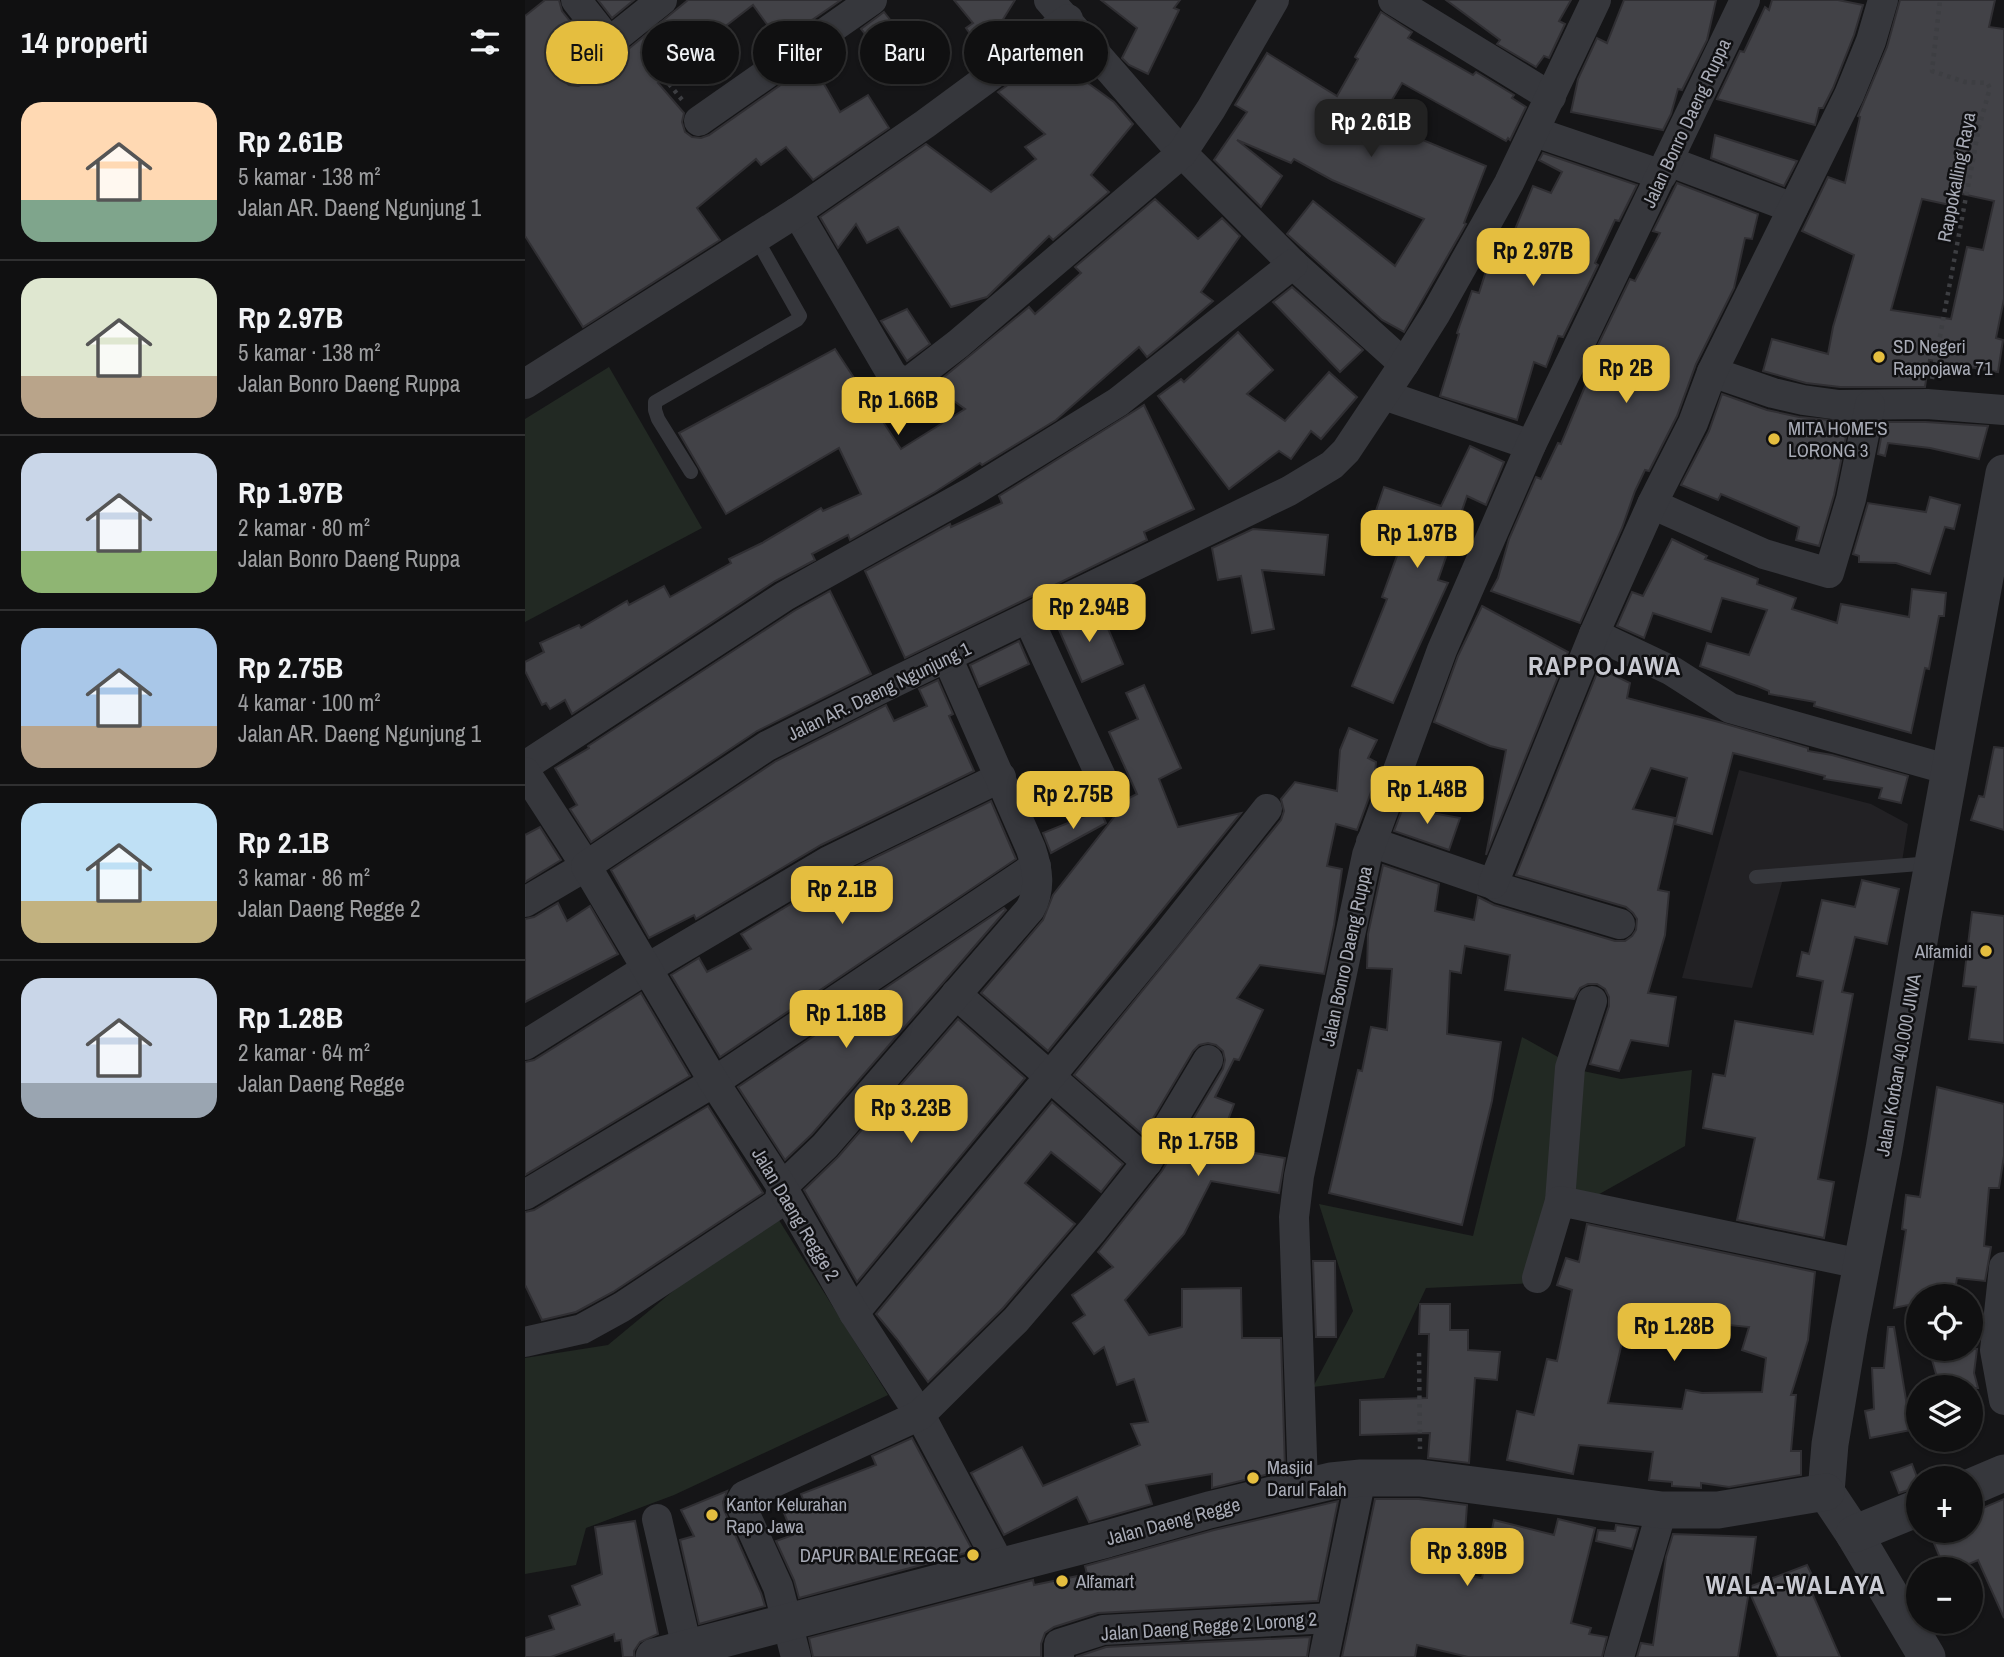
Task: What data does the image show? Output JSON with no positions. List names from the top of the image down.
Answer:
{
  "streets": {
    "street": [
      "Jalan Bonro Daeng Ruppa",
      "Jalan AR. Daeng Ngunjung 1",
      "Jalan Korban 40.000 JIWA",
      "Jalan Daeng Regge 2",
      "Jalan Daeng Regge",
      "Jalan Daeng Regge 2 Lorong 2"
    ],
    "path": ["Rappokalling Raya"]
  },
  "crossings": [
    ["Jalan Bonro Daeng Ruppa", "Jalan Daeng Regge"],
    ["Jalan AR. Daeng Ngunjung 1", "Jalan Daeng Regge 2"],
    ["Jalan Korban 40.000 JIWA", "Jalan Daeng Regge"],
    ["Jalan Daeng Regge 2", "Jalan Daeng Regge"]
  ],
  "districts": ["RAPPOJAWA", "WALA-WALAYA"],
  "places": [
    "SD Negeri Rappojawa 71",
    "MITA HOME'S LORONG 3",
    "Alfamidi",
    "Masjid Darul Falah",
    "Kantor Kelurahan Rapo Jawa",
    "DAPUR BALE REGGE",
    "Alfamart"
  ],
  "page": {
    "heading": "14 properti",
    "chip": [
      "Beli",
      "Sewa",
      "Filter",
      "Baru",
      "Apartemen"
    ],
    "list": [
      {
        "name": "Rp 2.61B",
        "note": "5 kamar · 138 m² · Jalan AR. Daeng Ngunjung 1"
      },
      {
        "name": "Rp 2.97B",
        "note": "5 kamar · 138 m² · Jalan Bonro Daeng Ruppa"
      },
      {
        "name": "Rp 1.97B",
        "note": "2 kamar · 80 m² · Jalan Bonro Daeng Ruppa"
      },
      {
        "name": "Rp 2.75B",
        "note": "4 kamar · 100 m² · Jalan AR. Daeng Ngunjung 1"
      },
      {
        "name": "Rp 2.1B",
        "note": "3 kamar · 86 m² · Jalan Daeng Regge 2"
      },
      {
        "name": "Rp 1.28B",
        "note": "2 kamar · 64 m² · Jalan Daeng Regge"
      }
    ],
    "price": [
      "Rp 2.61B",
      "Rp 2.97B",
      "Rp 2B",
      "Rp 1.66B",
      "Rp 1.97B",
      "Rp 2.94B",
      "Rp 1.48B",
      "Rp 2.75B",
      "Rp 2.1B",
      "Rp 1.18B",
      "Rp 3.23B",
      "Rp 1.75B",
      "Rp 1.28B",
      "Rp 3.89B"
    ],
    "map_buttons": ["+", "−"]
  }
}
